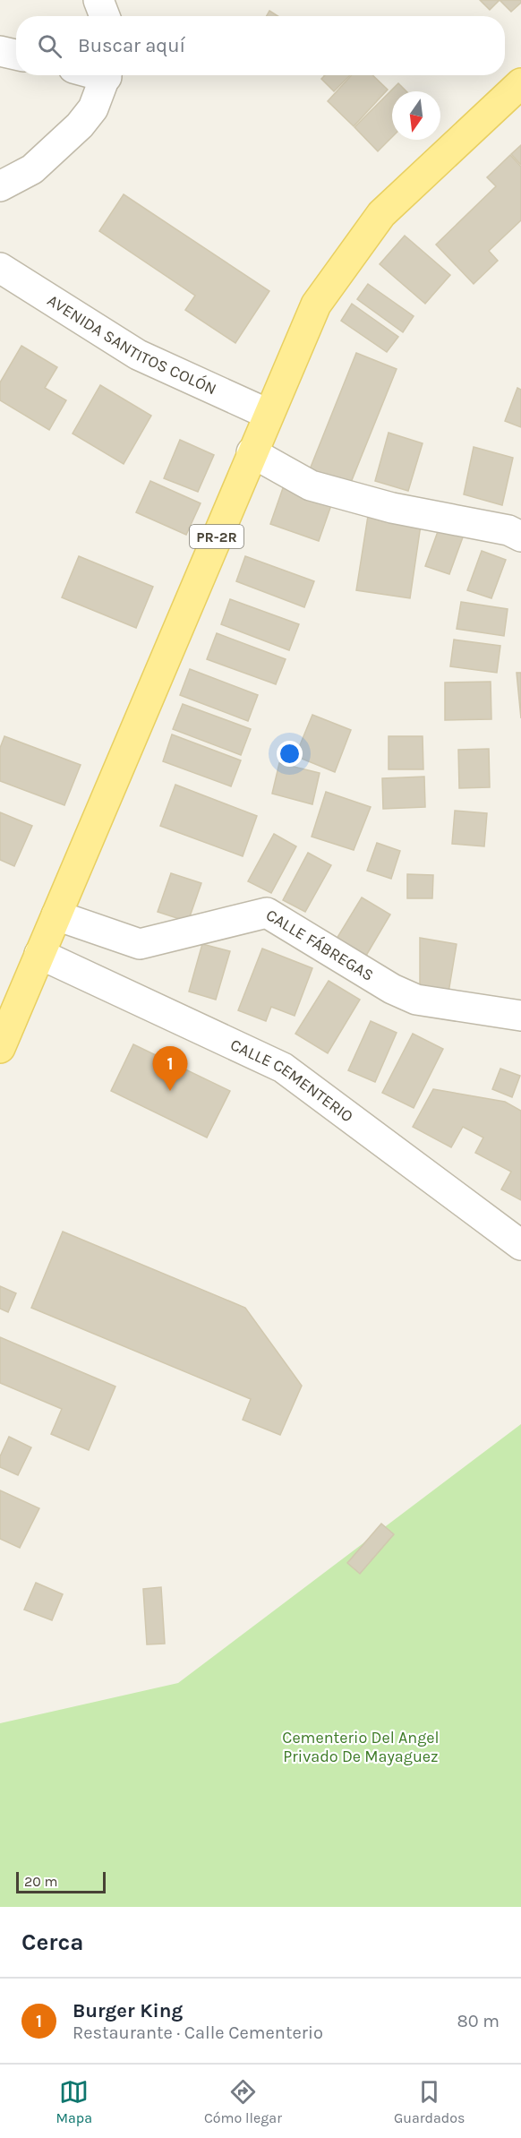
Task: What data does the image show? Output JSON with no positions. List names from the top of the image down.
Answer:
{
  "streets": {
    "main road": ["PR-2R"],
    "street": ["AVENIDA SANTITOS COLÓN", "CALLE FÁBREGAS", "CALLE CEMENTERIO"]
  },
  "crossings": [
    ["AVENIDA SANTITOS COLÓN", "PR-2R"],
    ["PR-2R", "CALLE FÁBREGAS"],
    ["PR-2R", "CALLE CEMENTERIO"]
  ],
  "parks": ["Cementerio Del Angel Privado De Mayaguez"],
  "scale_bar": "20 m",
  "north": "bottom",
  "page": {
    "search": "Buscar aquí",
    "pins": "1",
    "scale": "20 m",
    "heading": "Cerca",
    "list": [
      {
        "mark": "1",
        "name": "Burger King",
        "note": "Restaurante · Calle Cementerio",
        "value": "80 m"
      }
    ],
    "nav": ["Mapa", "Cómo llegar", "Guardados"]
  }
}
